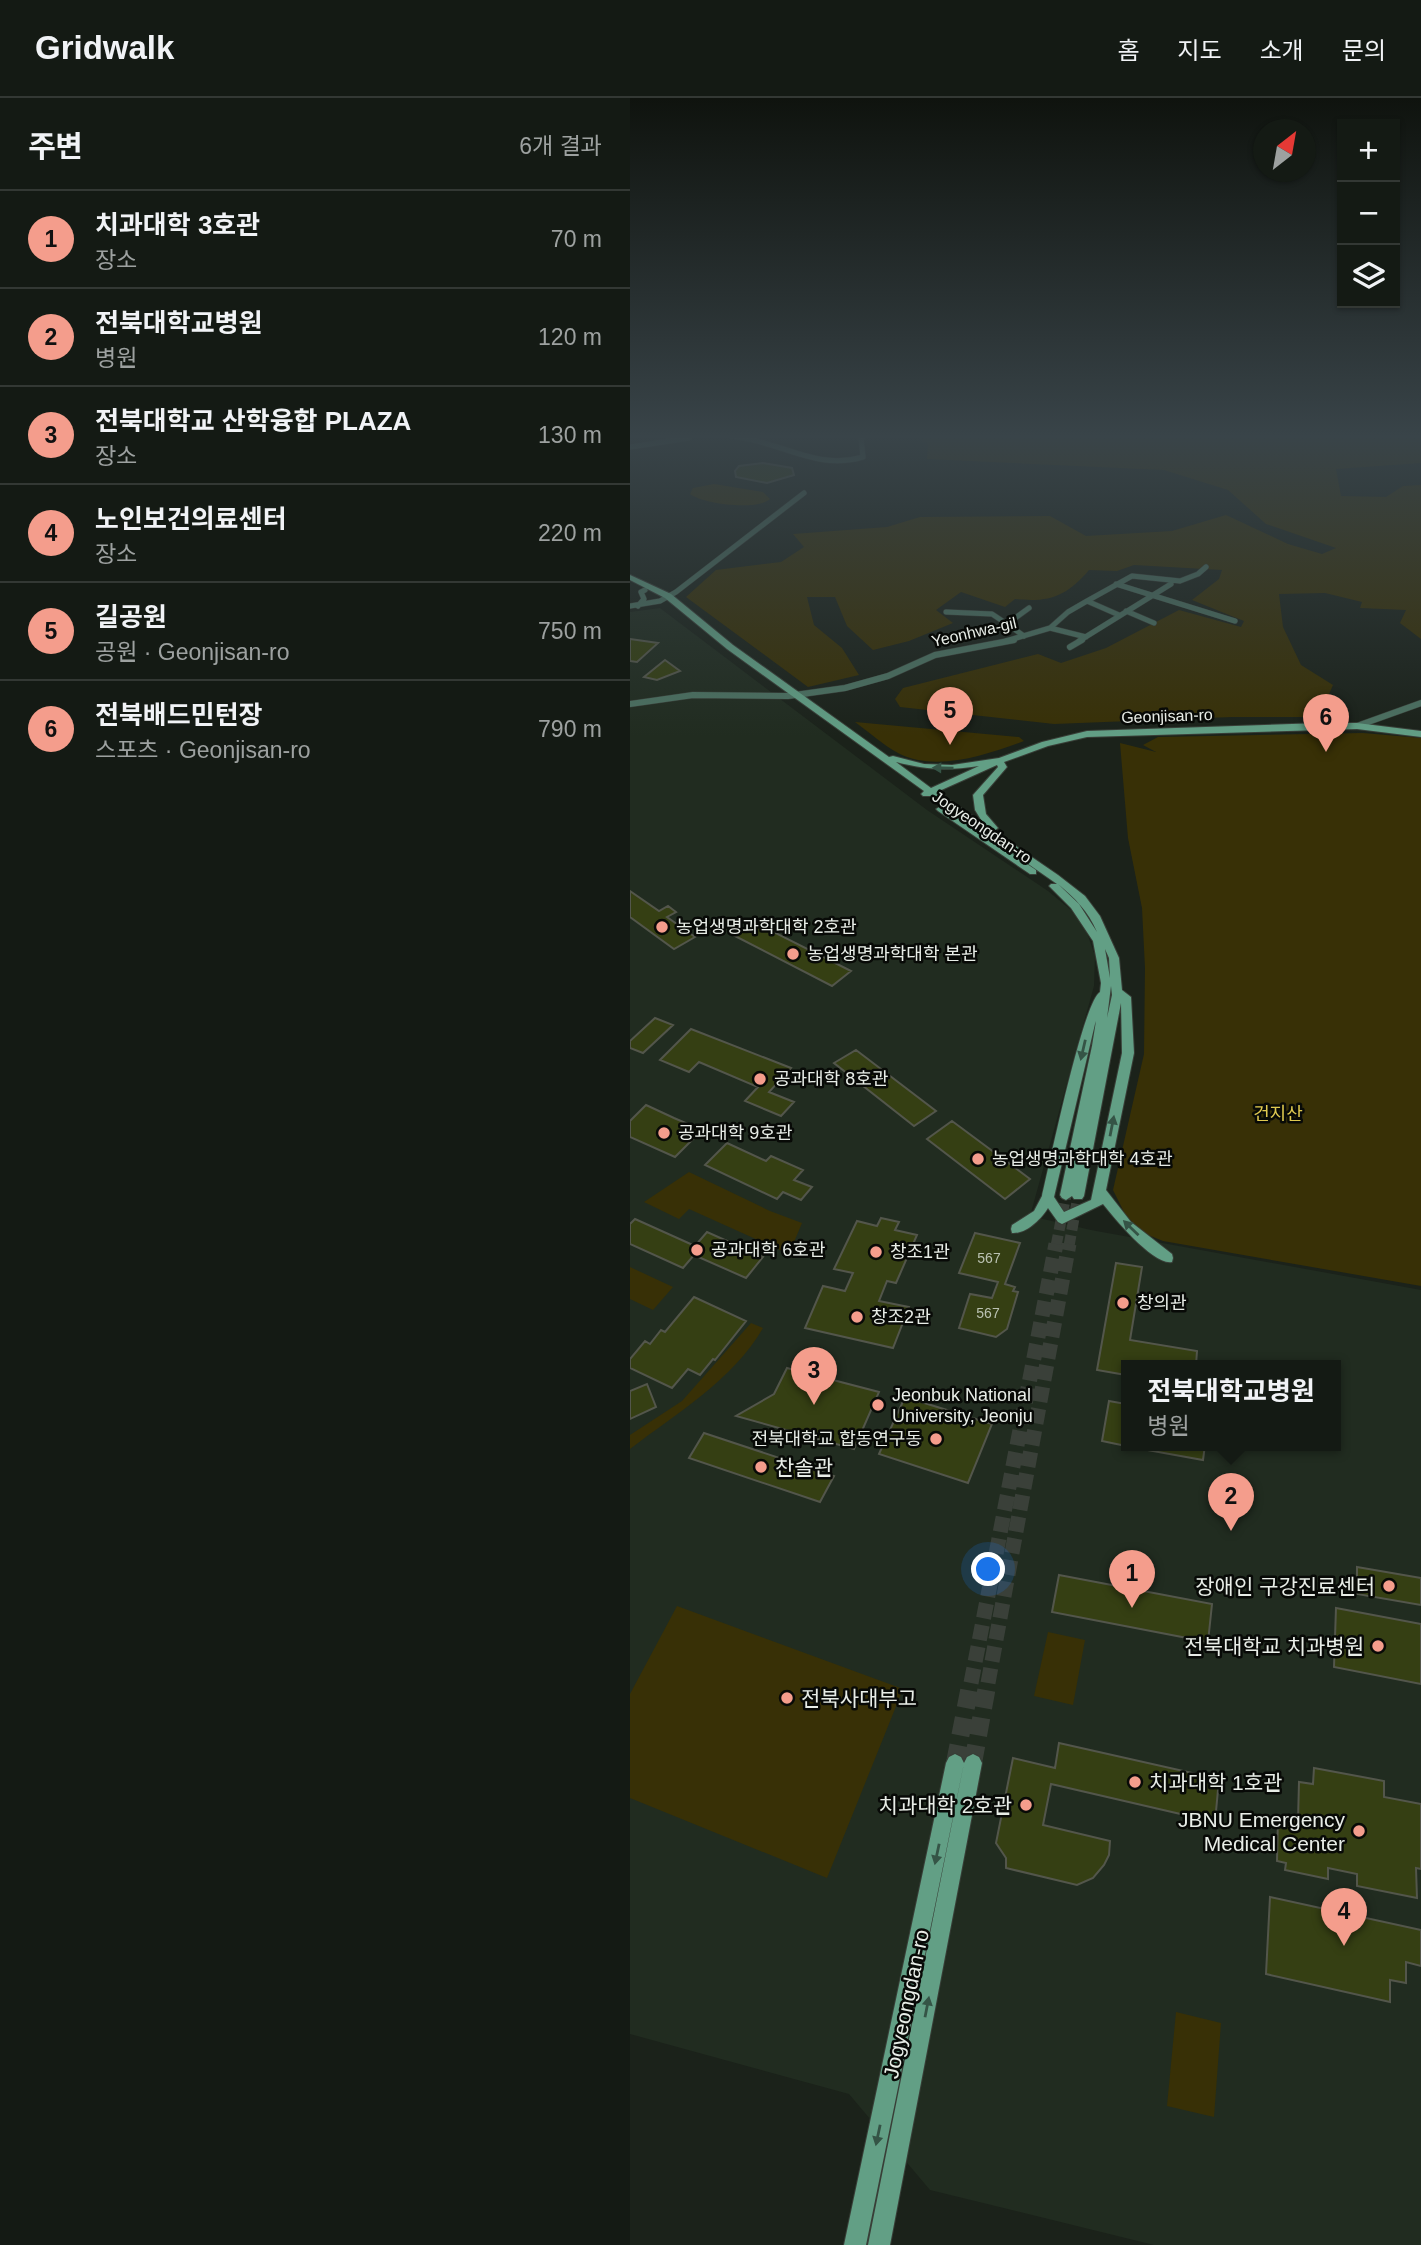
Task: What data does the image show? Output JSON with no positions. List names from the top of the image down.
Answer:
{
  "streets": {
    "street": ["Yeonhwa-gil", "Geonjisan-ro", "Jogyeongdan-ro"]
  },
  "crossings": [
    ["Yeonhwa-gil", "Jogyeongdan-ro"],
    ["Geonjisan-ro", "Jogyeongdan-ro"]
  ],
  "parks": ["건지산"],
  "places": [
    "농업생명과학대학 2호관",
    "농업생명과학대학 본관",
    "공과대학 8호관",
    "공과대학 9호관",
    "농업생명과학대학 4호관",
    "공과대학 6호관",
    "창조1관",
    "창의관",
    "창조2관",
    "Jeonbuk National University, Jeonju",
    "전북대학교 합동연구동",
    "찬솔관",
    "장애인 구강진료센터",
    "전북대학교 치과병원",
    "전북사대부고",
    "치과대학 1호관",
    "치과대학 2호관",
    "JBNU Emergency Medical Center"
  ],
  "house_numbers": ["567", "567"],
  "north": "top right",
  "page": {
    "header": "Gridwalk",
    "nav": [
      "홈",
      "지도",
      "소개",
      "문의"
    ],
    "heading": ["주변", "6개 결과"],
    "map_buttons": ["+", "−"],
    "list": [
      {
        "mark": "1",
        "name": "치과대학 3호관",
        "note": "장소",
        "value": "70 m"
      },
      {
        "mark": "2",
        "name": "전북대학교병원",
        "note": "병원",
        "value": "120 m"
      },
      {
        "mark": "3",
        "name": "전북대학교 산학융합 PLAZA",
        "note": "장소",
        "value": "130 m"
      },
      {
        "mark": "4",
        "name": "노인보건의료센터",
        "note": "장소",
        "value": "220 m"
      },
      {
        "mark": "5",
        "name": "길공원",
        "note": "공원 · Geonjisan-ro",
        "value": "750 m"
      },
      {
        "mark": "6",
        "name": "전북배드민턴장",
        "note": "스포츠 · Geonjisan-ro",
        "value": "790 m"
      }
    ],
    "pins": [
      "5",
      "6",
      "3",
      "2",
      "1",
      "4"
    ],
    "popup": ["전북대학교병원", "병원"]
  }
}
